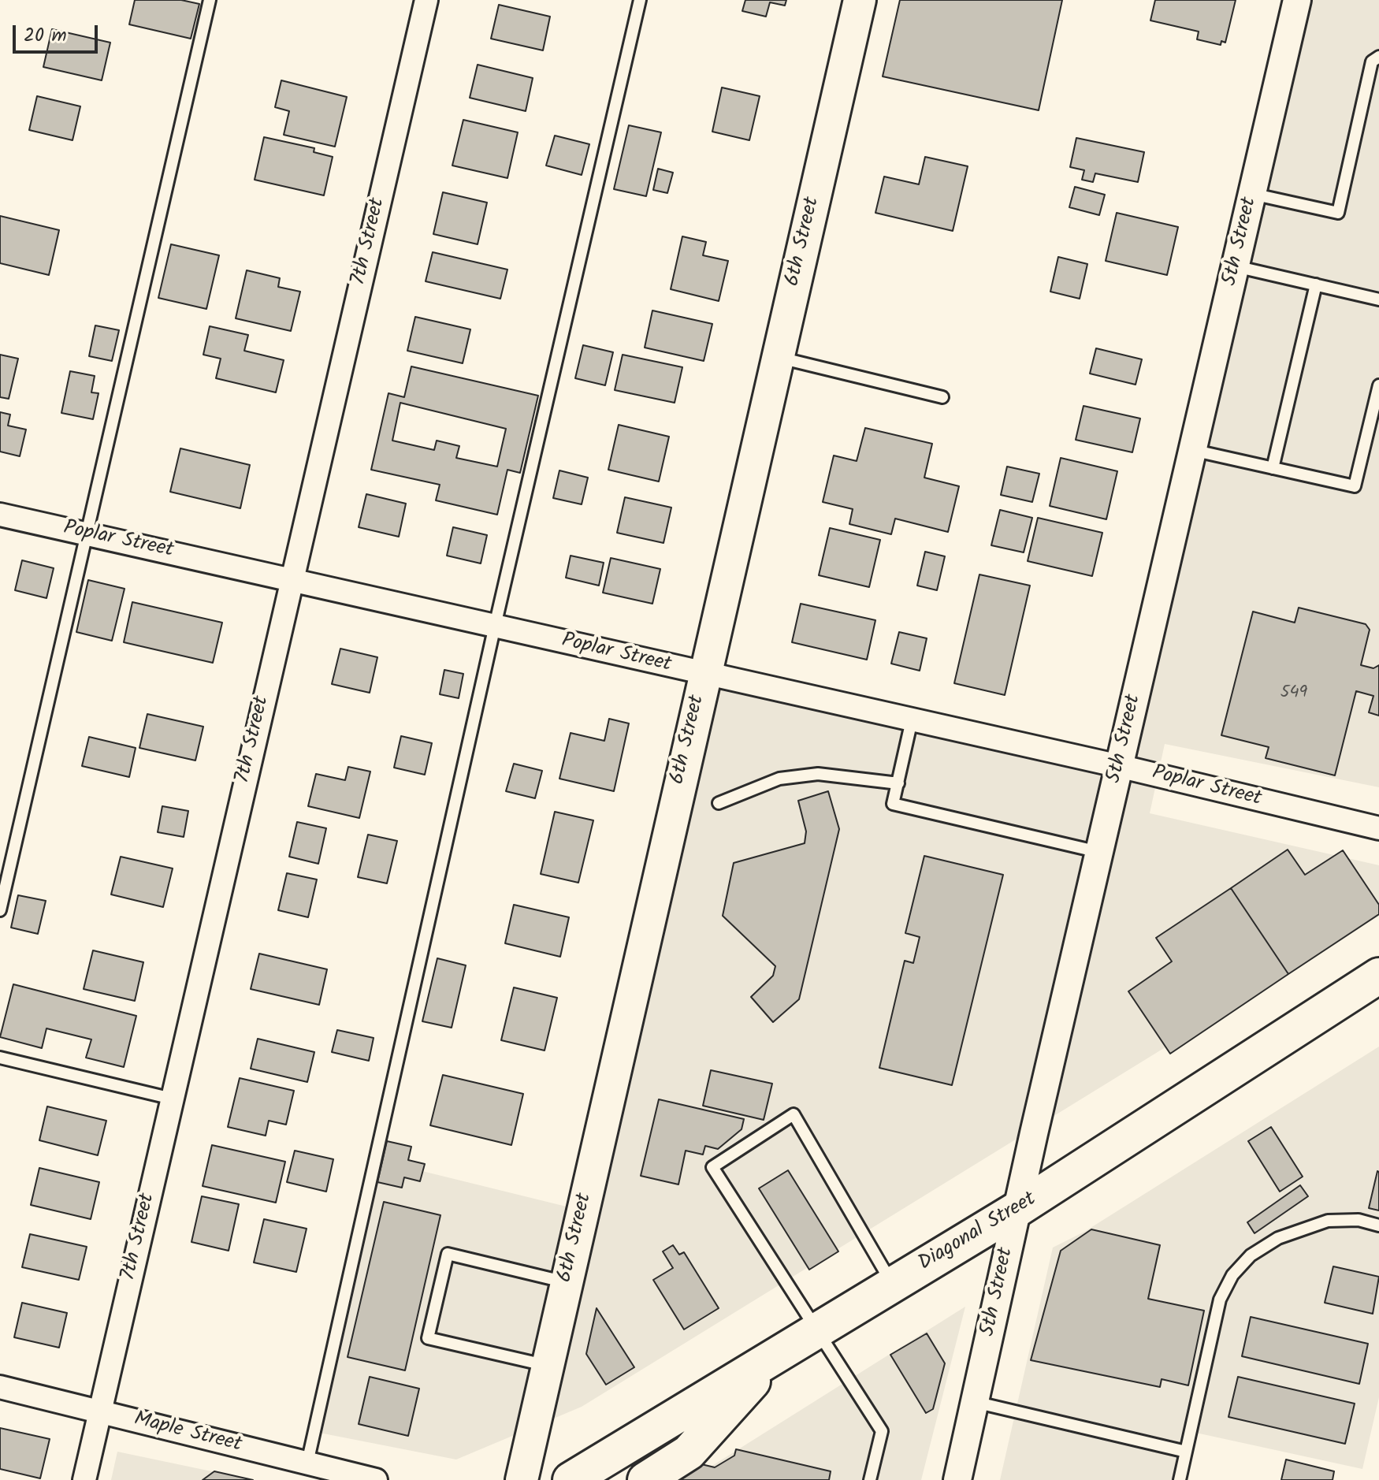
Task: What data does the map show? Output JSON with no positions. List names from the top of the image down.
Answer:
{
  "streets": {
    "main road": ["6th Street", "Diagonal Street"],
    "street": [
      "7th Street",
      "5th Street",
      "Poplar Street",
      "Maple Street"
    ]
  },
  "crossings": [
    ["7th Street", "Poplar Street"],
    ["7th Street", "Maple Street"],
    ["6th Street", "Poplar Street"],
    ["5th Street", "Poplar Street"],
    ["5th Street", "Diagonal Street"]
  ],
  "house_numbers": ["549"],
  "scale_bar": "20 m"
}
